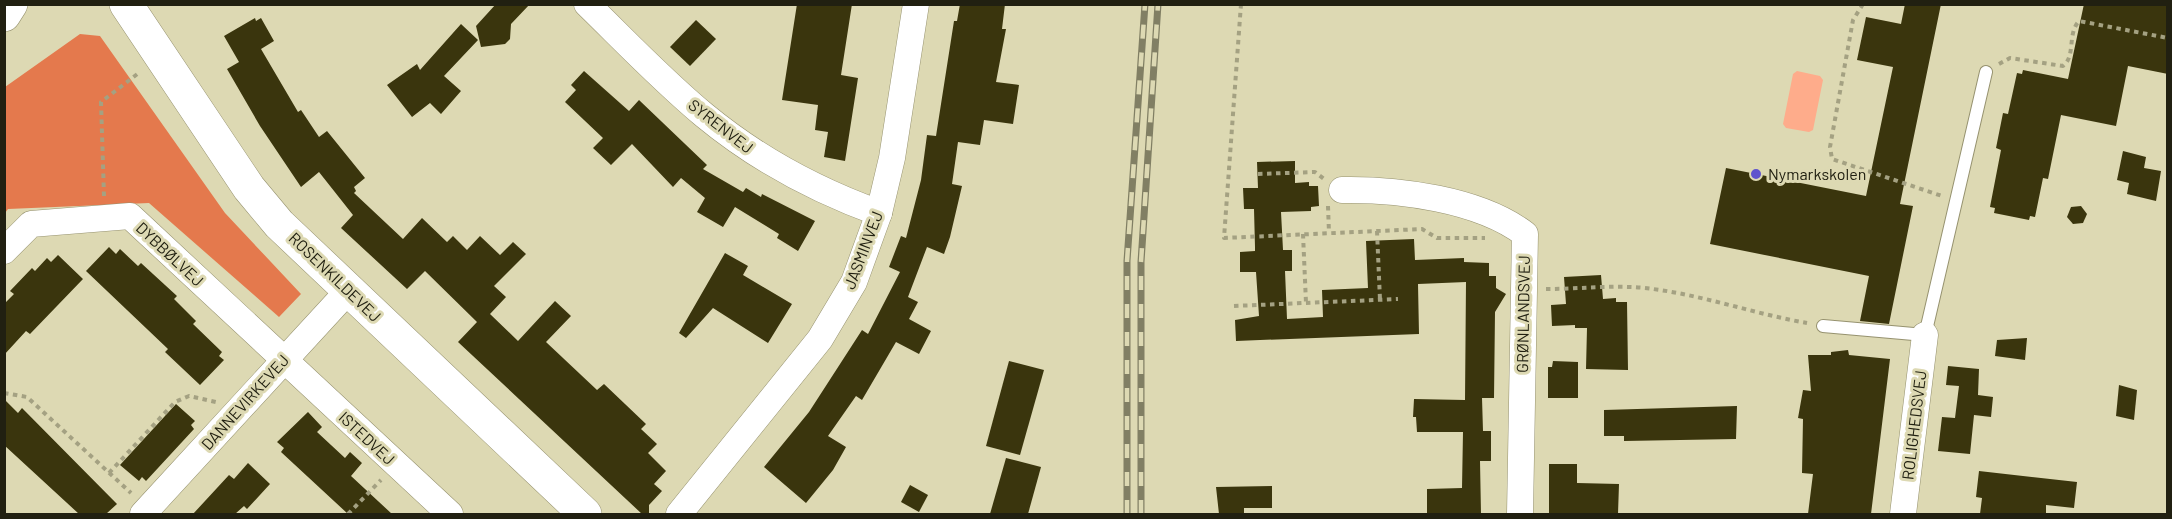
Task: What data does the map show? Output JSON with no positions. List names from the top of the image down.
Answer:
{
  "streets": {
    "street": [
      "SYRENVEJ",
      "JASMINVEJ",
      "DYBBØLVEJ",
      "ROSENKILDEVEJ",
      "GRØNLANDSVEJ",
      "DANNEVIRKEVEJ",
      "ROLIGHEDSVEJ",
      "ISTEDVEJ"
    ]
  },
  "crossings": [
    ["SYRENVEJ", "JASMINVEJ"],
    ["DYBBØLVEJ", "DANNEVIRKEVEJ"],
    ["DYBBØLVEJ", "ISTEDVEJ"],
    ["ROSENKILDEVEJ", "DANNEVIRKEVEJ"],
    ["DANNEVIRKEVEJ", "ISTEDVEJ"]
  ],
  "places": ["Nymarkskolen"]
}
